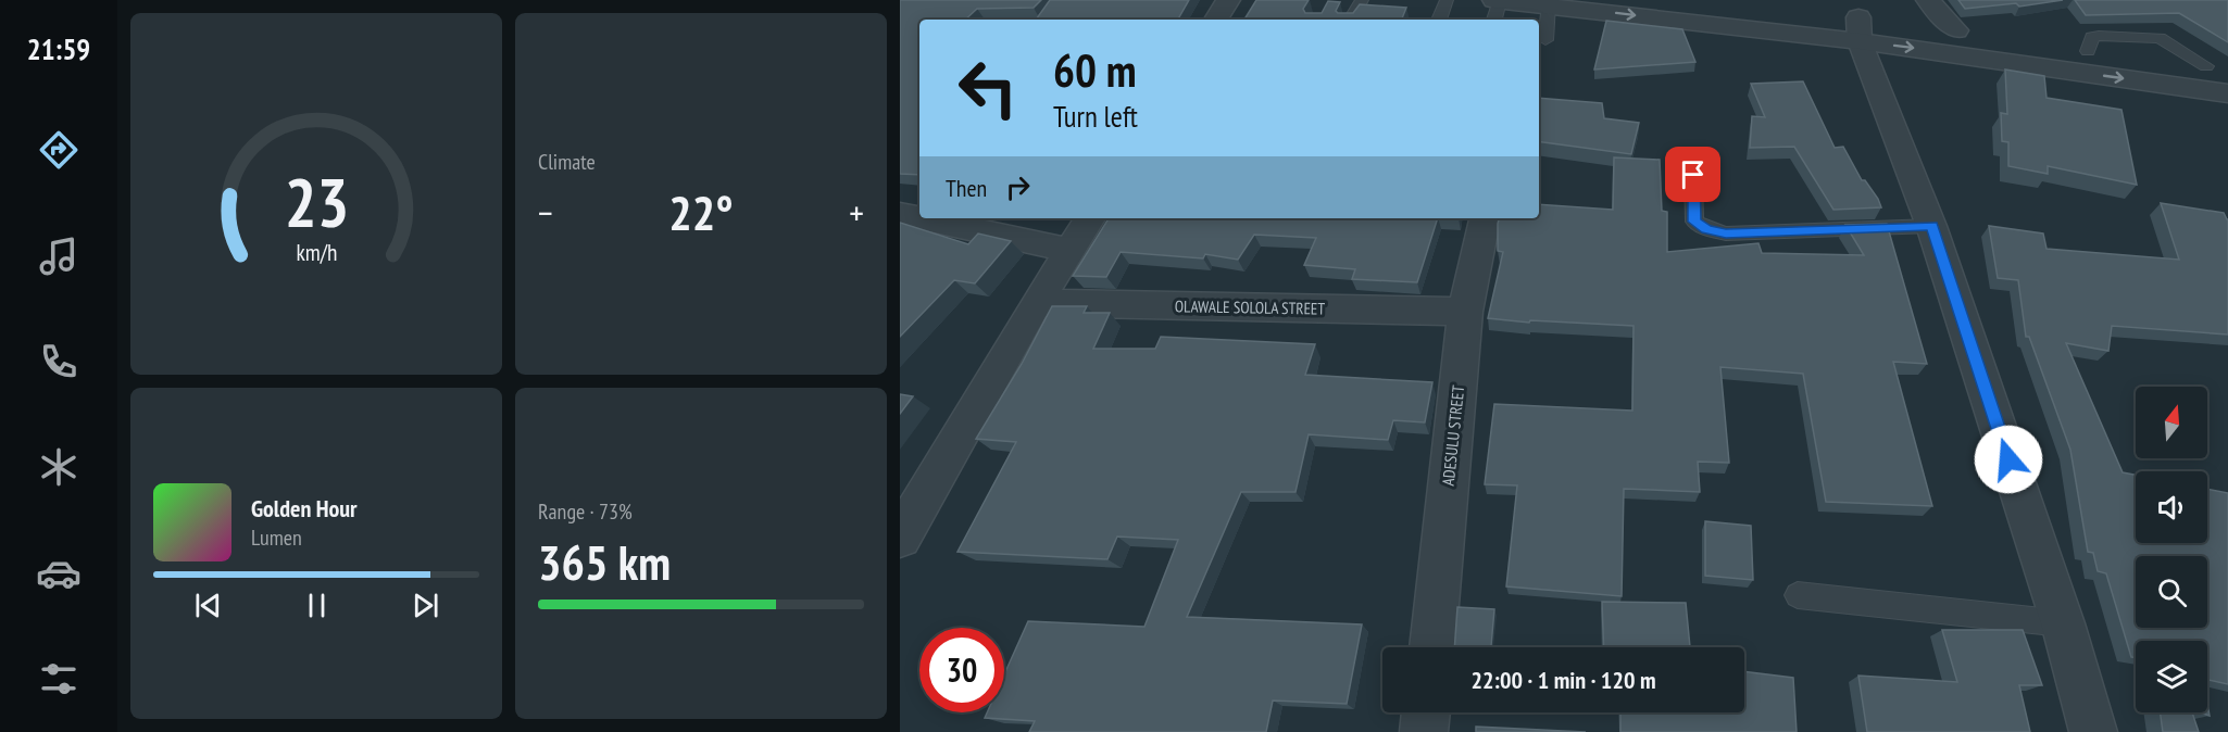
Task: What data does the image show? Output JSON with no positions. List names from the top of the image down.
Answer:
{
  "streets": {
    "street": ["OLAWALE SOLOLA STREET", "ADESULU STREET"]
  },
  "crossings": [
    ["OLAWALE SOLOLA STREET", "ADESULU STREET"]
  ],
  "north": "top",
  "page": {
    "tabs": "21:59",
    "tile": [
      "Climate",
      ["Range · 73%", "365 km"]
    ],
    "turn": ["60 m", "Turn left"],
    "then": "Then",
    "heat": ["−", "22°", "+"],
    "song": ["Golden Hour", "Lumen"],
    "limit": "30",
    "trip": "22:00 · 1 min · 120 m",
    "gauge": ["23", "km/h"]
  }
}
